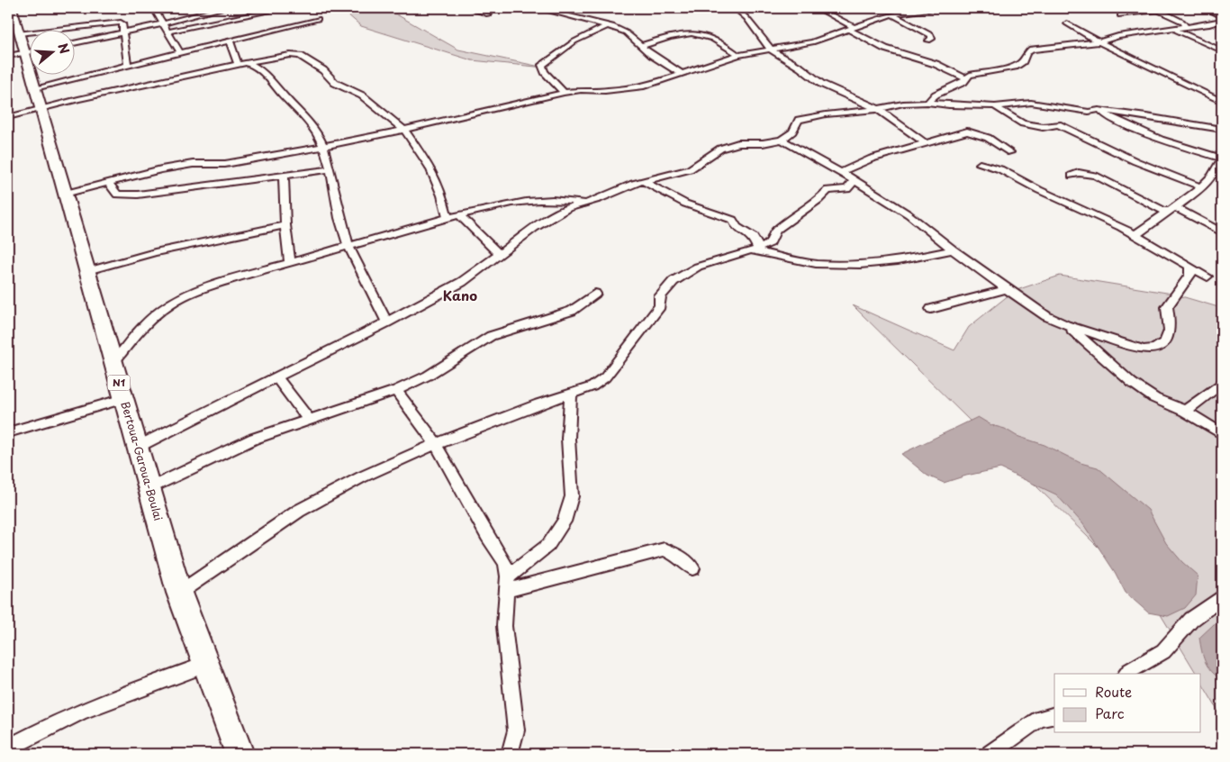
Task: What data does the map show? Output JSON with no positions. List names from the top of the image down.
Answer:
{
  "streets": {
    "highway": ["N1", "Bertoua-Garoua-Boulai"]
  },
  "districts": ["Kano"],
  "legend": ["Route", "Parc"],
  "north": "right"
}
